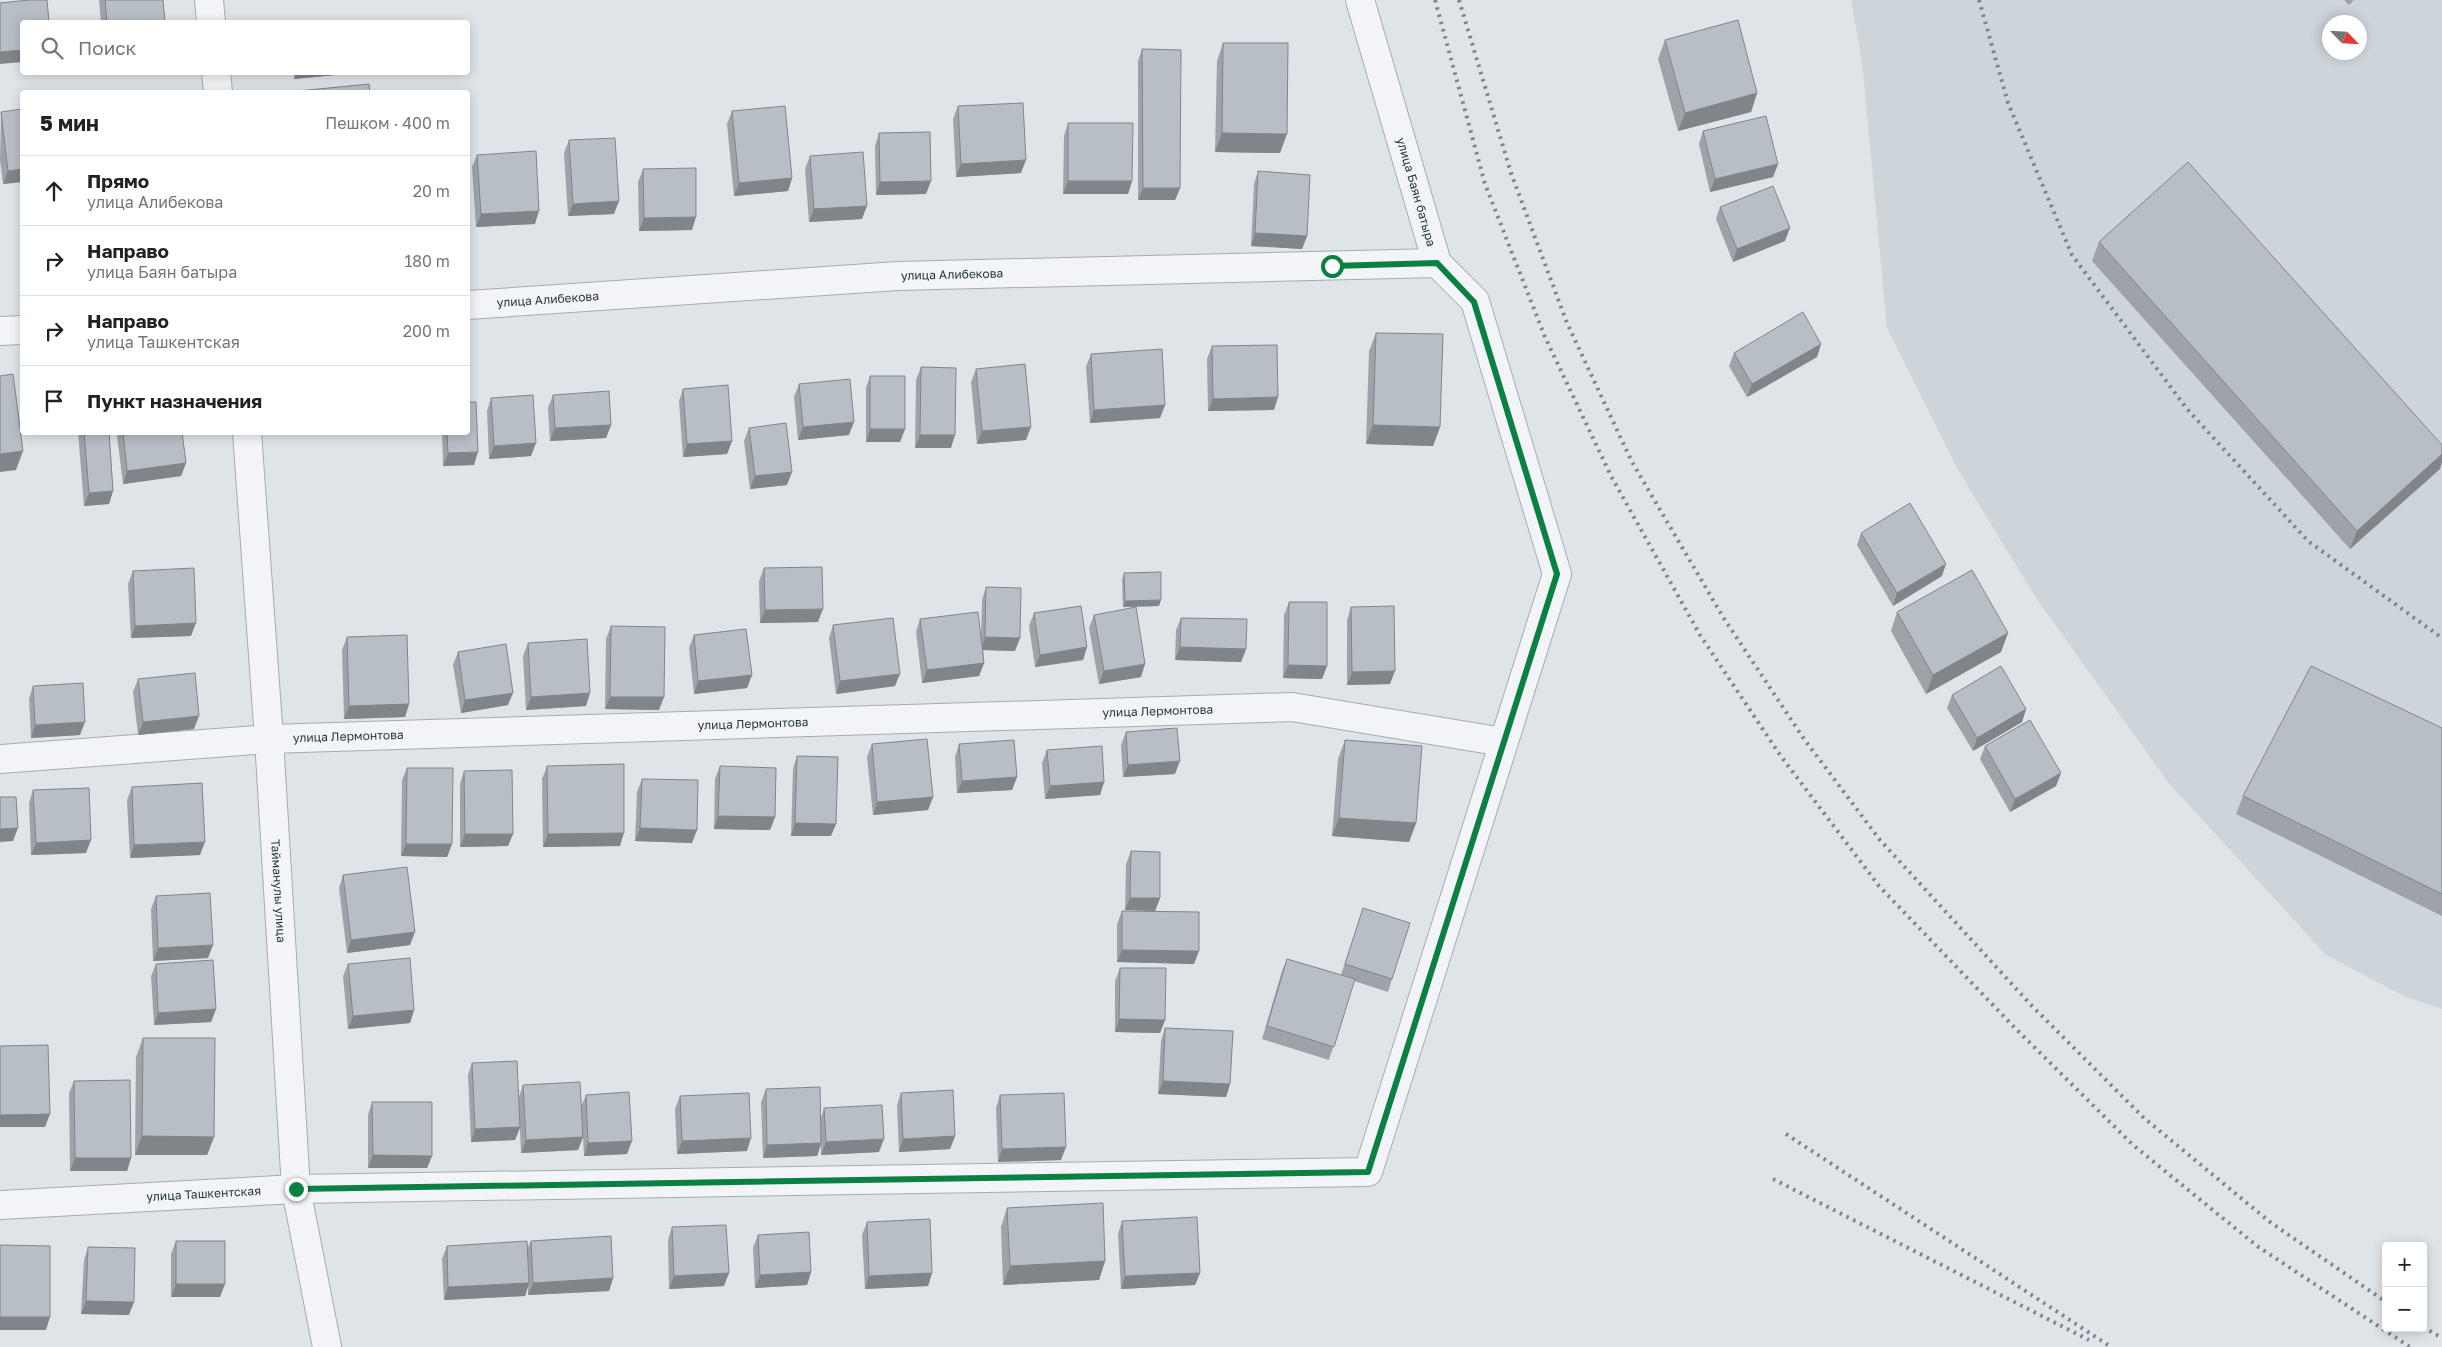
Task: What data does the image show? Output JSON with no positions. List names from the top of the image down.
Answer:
{
  "streets": {
    "street": [
      "улица Баян батыра",
      "улица Алибекова",
      "улица Лермонтова",
      "Тайманулы улица",
      "улица Ташкентская"
    ]
  },
  "crossings": [
    ["улица Баян батыра", "улица Алибекова"],
    ["улица Баян батыра", "улица Лермонтова"],
    ["улица Баян батыра", "улица Ташкентская"],
    ["улица Лермонтова", "Тайманулы улица"],
    ["Тайманулы улица", "улица Ташкентская"]
  ],
  "north": "bottom right",
  "page": {
    "search": "Поиск",
    "heading": ["5 мин", "Пешком · 400 m"],
    "list": [
      ["Прямо", "улица Алибекова", "20 m"],
      ["Направо", "улица Баян батыра", "180 m"],
      ["Направо", "улица Ташкентская", "200 m"],
      "Пункт назначения"
    ],
    "map_buttons": ["+", "−"]
  }
}
